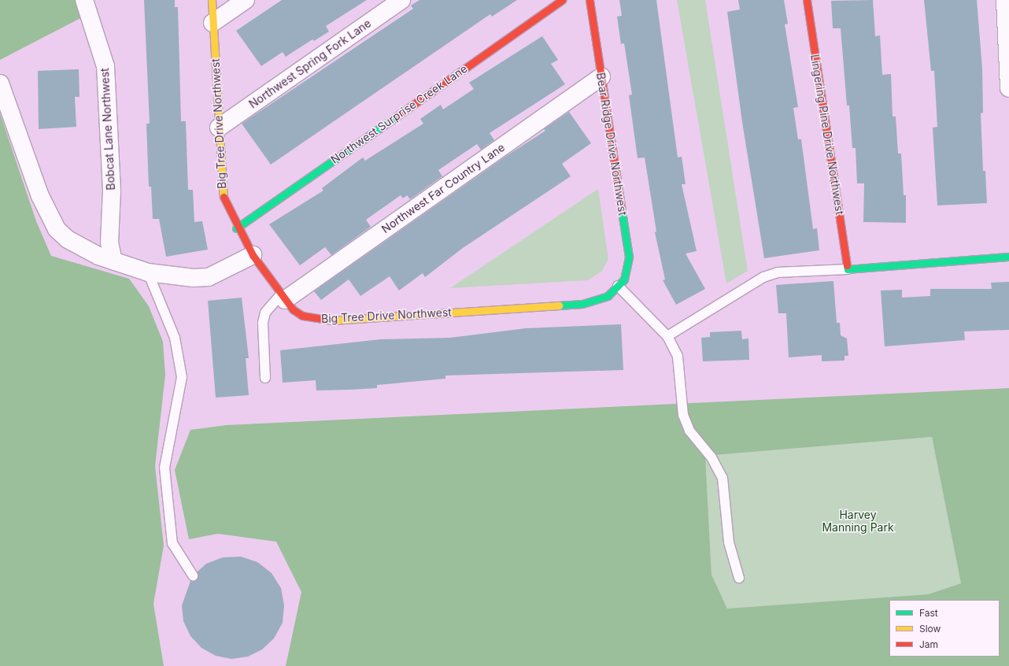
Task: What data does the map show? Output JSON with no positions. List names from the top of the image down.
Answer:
{
  "streets": {
    "street": [
      "Northwest Spring Fork Lane",
      "Northwest Surprise Creek Lane",
      "Big Tree Drive Northwest",
      "Bobcat Lane Northwest",
      "Lingering Pine Drive Northwest",
      "Bear Ridge Drive Northwest",
      "Northwest Far Country Lane"
    ]
  },
  "crossings": [
    ["Northwest Spring Fork Lane", "Big Tree Drive Northwest"],
    ["Northwest Surprise Creek Lane", "Big Tree Drive Northwest"],
    ["Big Tree Drive Northwest", "Bear Ridge Drive Northwest"],
    ["Big Tree Drive Northwest", "Northwest Far Country Lane"],
    ["Bear Ridge Drive Northwest", "Northwest Far Country Lane"]
  ],
  "parks": ["Harvey Manning Park"],
  "legend": ["Fast", "Slow", "Jam"]
}
